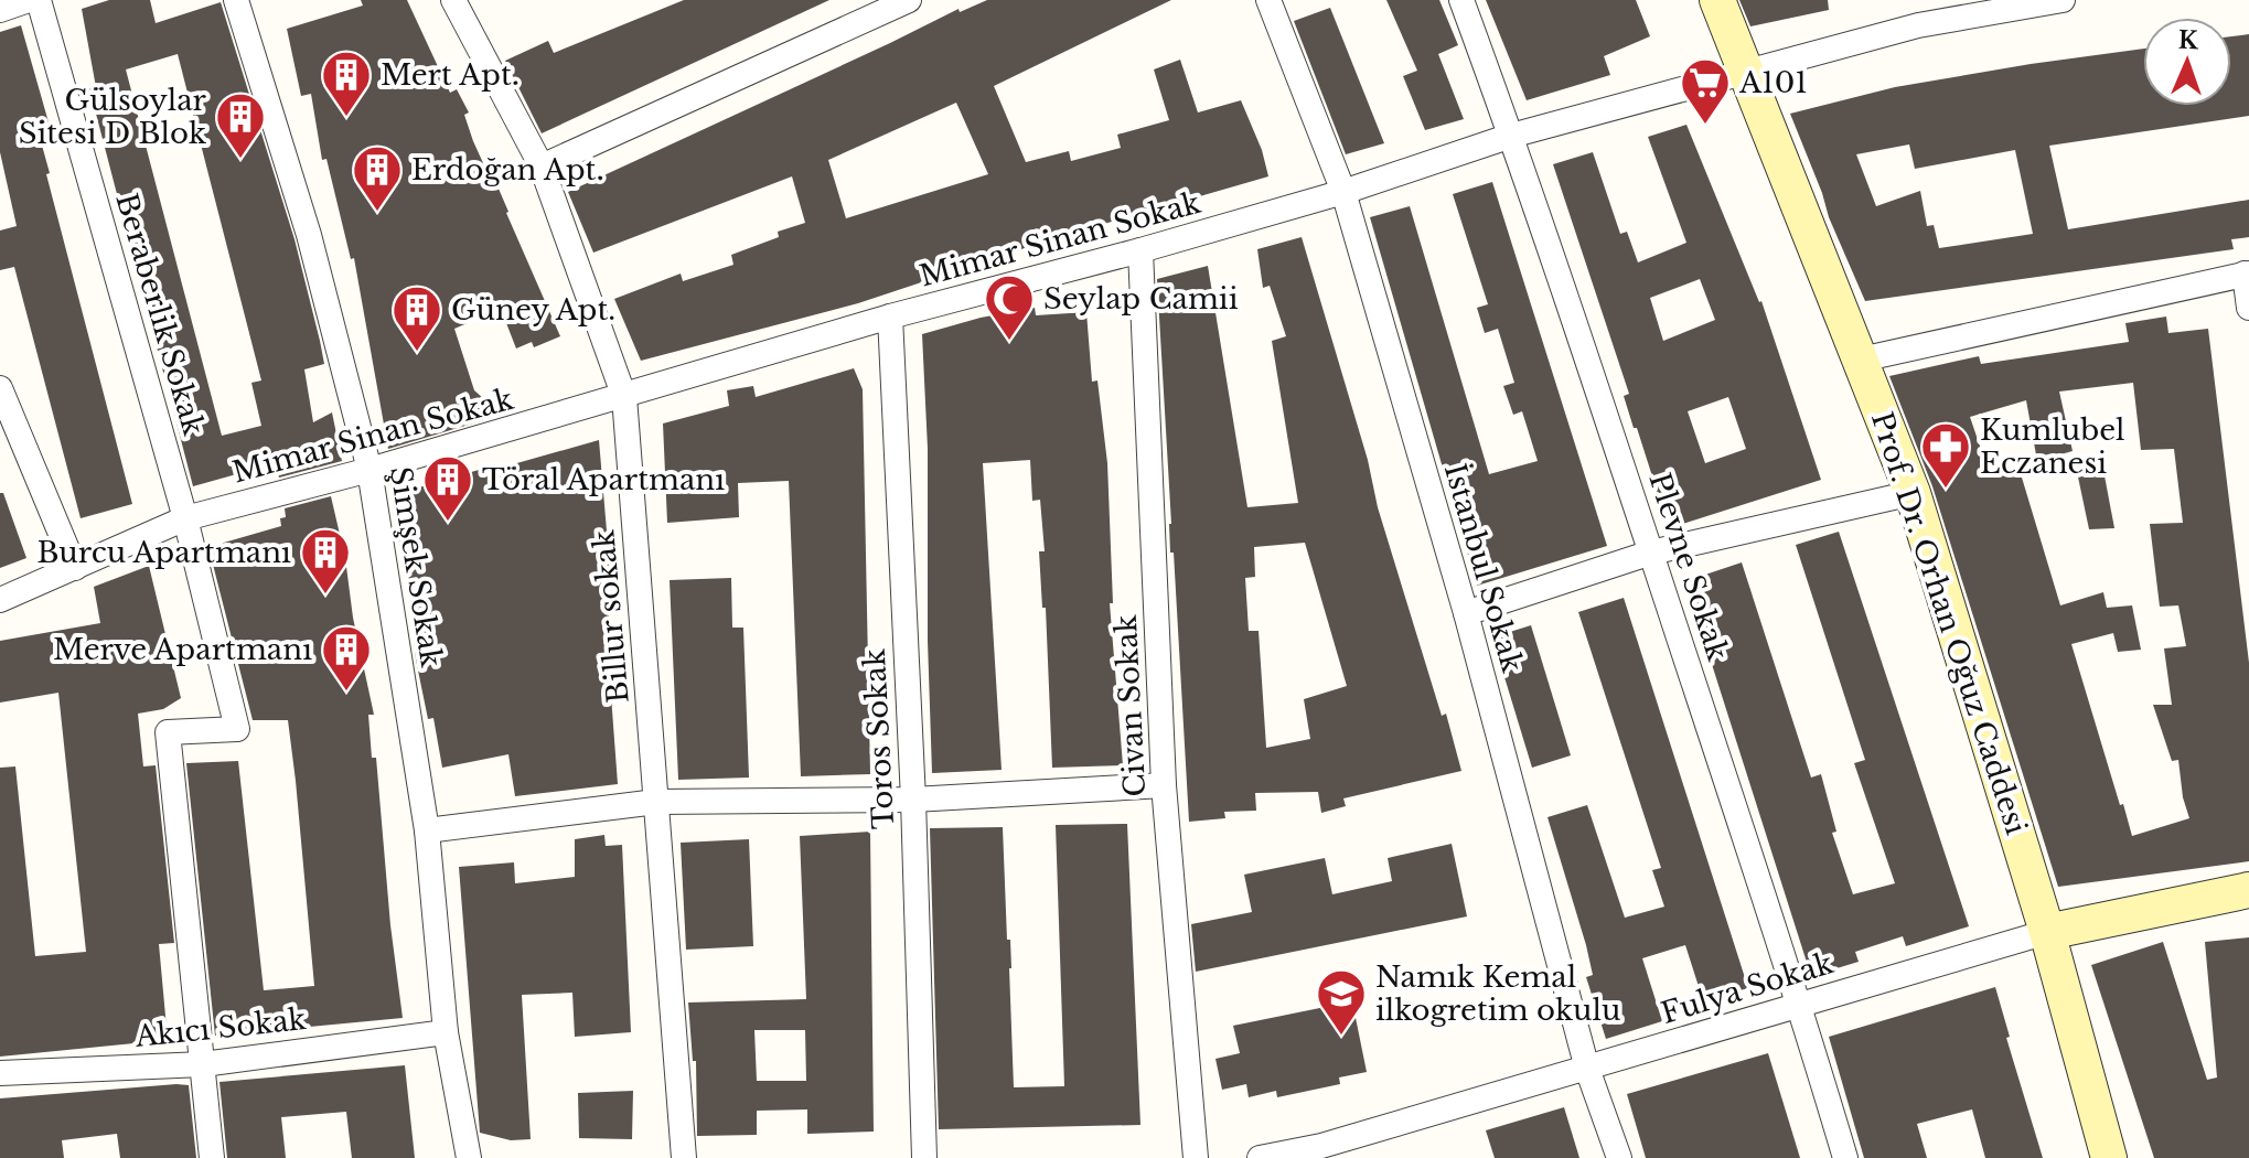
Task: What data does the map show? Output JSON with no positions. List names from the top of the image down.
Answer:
{
  "streets": {
    "main road": ["Prof. Dr. Orhan Oğuz Caddesi"],
    "street": [
      "Mimar Sinan Sokak",
      "Beraberlik Sokak",
      "Şimşek Sokak",
      "Plevne Sokak",
      "İstanbul Sokak",
      "Billur sokak",
      "Civan Sokak",
      "Toros Sokak",
      "Fulya Sokak",
      "Akıcı Sokak"
    ]
  },
  "crossings": [
    ["Mimar Sinan Sokak", "Beraberlik Sokak"],
    ["Mimar Sinan Sokak", "Şimşek Sokak"],
    ["Mimar Sinan Sokak", "Plevne Sokak"],
    ["Mimar Sinan Sokak", "İstanbul Sokak"],
    ["Mimar Sinan Sokak", "Billur sokak"],
    ["Mimar Sinan Sokak", "Prof. Dr. Orhan Oğuz Caddesi"],
    ["Mimar Sinan Sokak", "Civan Sokak"],
    ["Mimar Sinan Sokak", "Toros Sokak"],
    ["Beraberlik Sokak", "Akıcı Sokak"],
    ["Şimşek Sokak", "Akıcı Sokak"],
    ["Plevne Sokak", "Fulya Sokak"],
    ["İstanbul Sokak", "Fulya Sokak"],
    ["Prof. Dr. Orhan Oğuz Caddesi", "Fulya Sokak"]
  ],
  "places": {
    "building": [
      "Mert Apt.",
      "Gülsoylar Sitesi D Blok",
      "Erdoğan Apt.",
      "Güney Apt.",
      "Töral Apartmanı",
      "Burcu Apartmanı",
      "Merve Apartmanı"
    ],
    "supermarket": ["A101"],
    "mosque": ["Seylap Camii"],
    "pharmacy": ["Kumlubel Eczanesi"],
    "school or university": ["Namık Kemal ilkogretim okulu"]
  },
  "north": "top"
}
